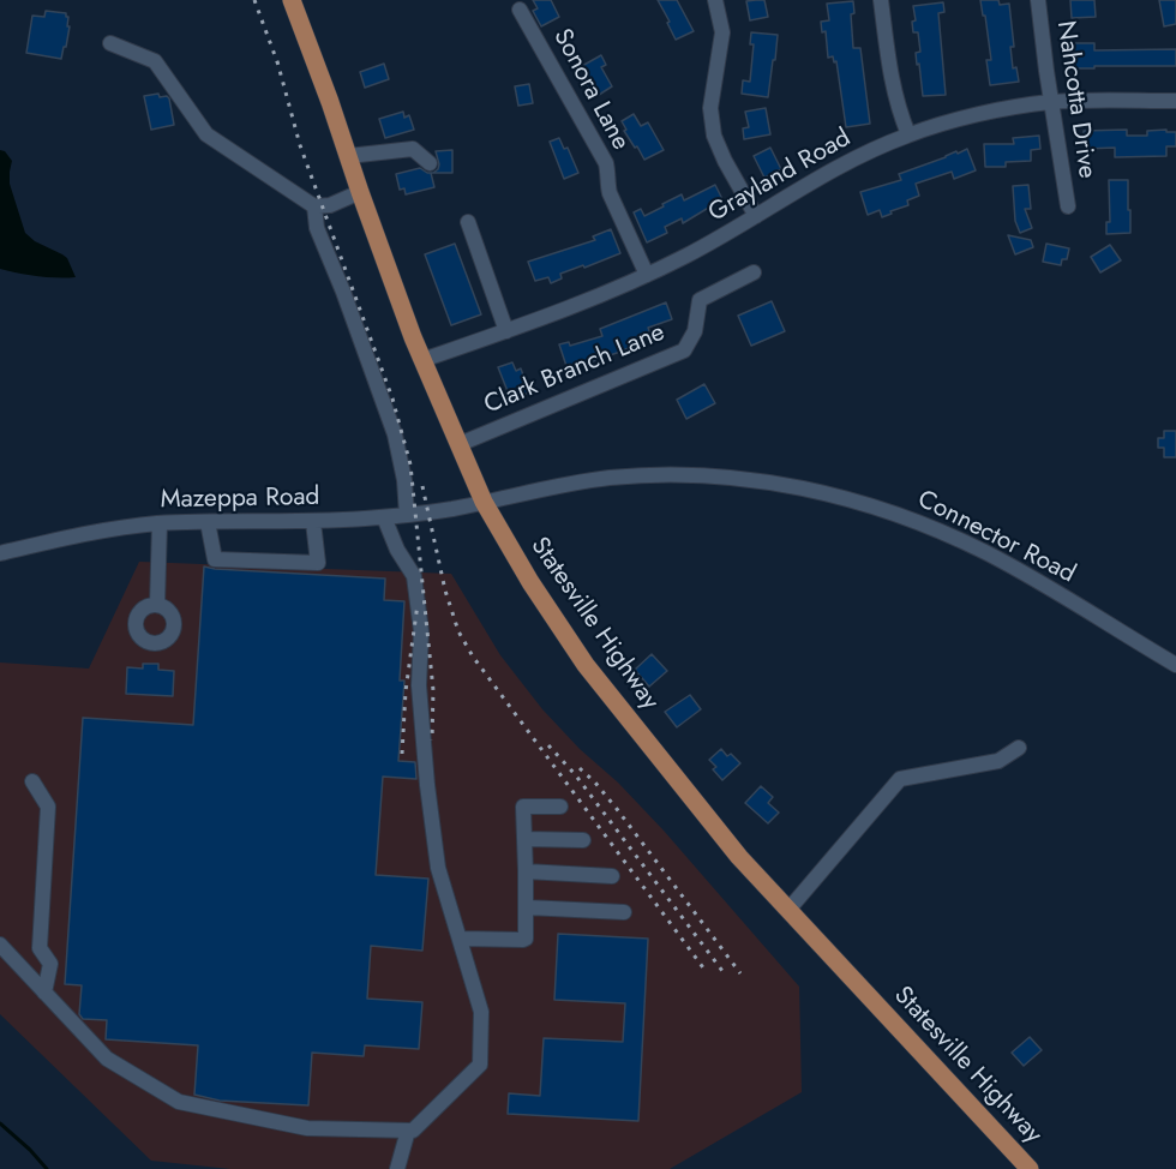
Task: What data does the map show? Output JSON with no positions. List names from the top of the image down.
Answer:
{
  "streets": {
    "main road": ["Statesville Highway"],
    "street": [
      "Sonora Lane",
      "Nahcotta Drive",
      "Grayland Road",
      "Clark Branch Lane",
      "Mazeppa Road",
      "Connector Road"
    ]
  },
  "crossings": [
    ["Sonora Lane", "Grayland Road"],
    ["Nahcotta Drive", "Grayland Road"],
    ["Grayland Road", "Statesville Highway"],
    ["Clark Branch Lane", "Statesville Highway"],
    ["Mazeppa Road", "Connector Road"],
    ["Mazeppa Road", "Statesville Highway"],
    ["Connector Road", "Statesville Highway"]
  ]
}
